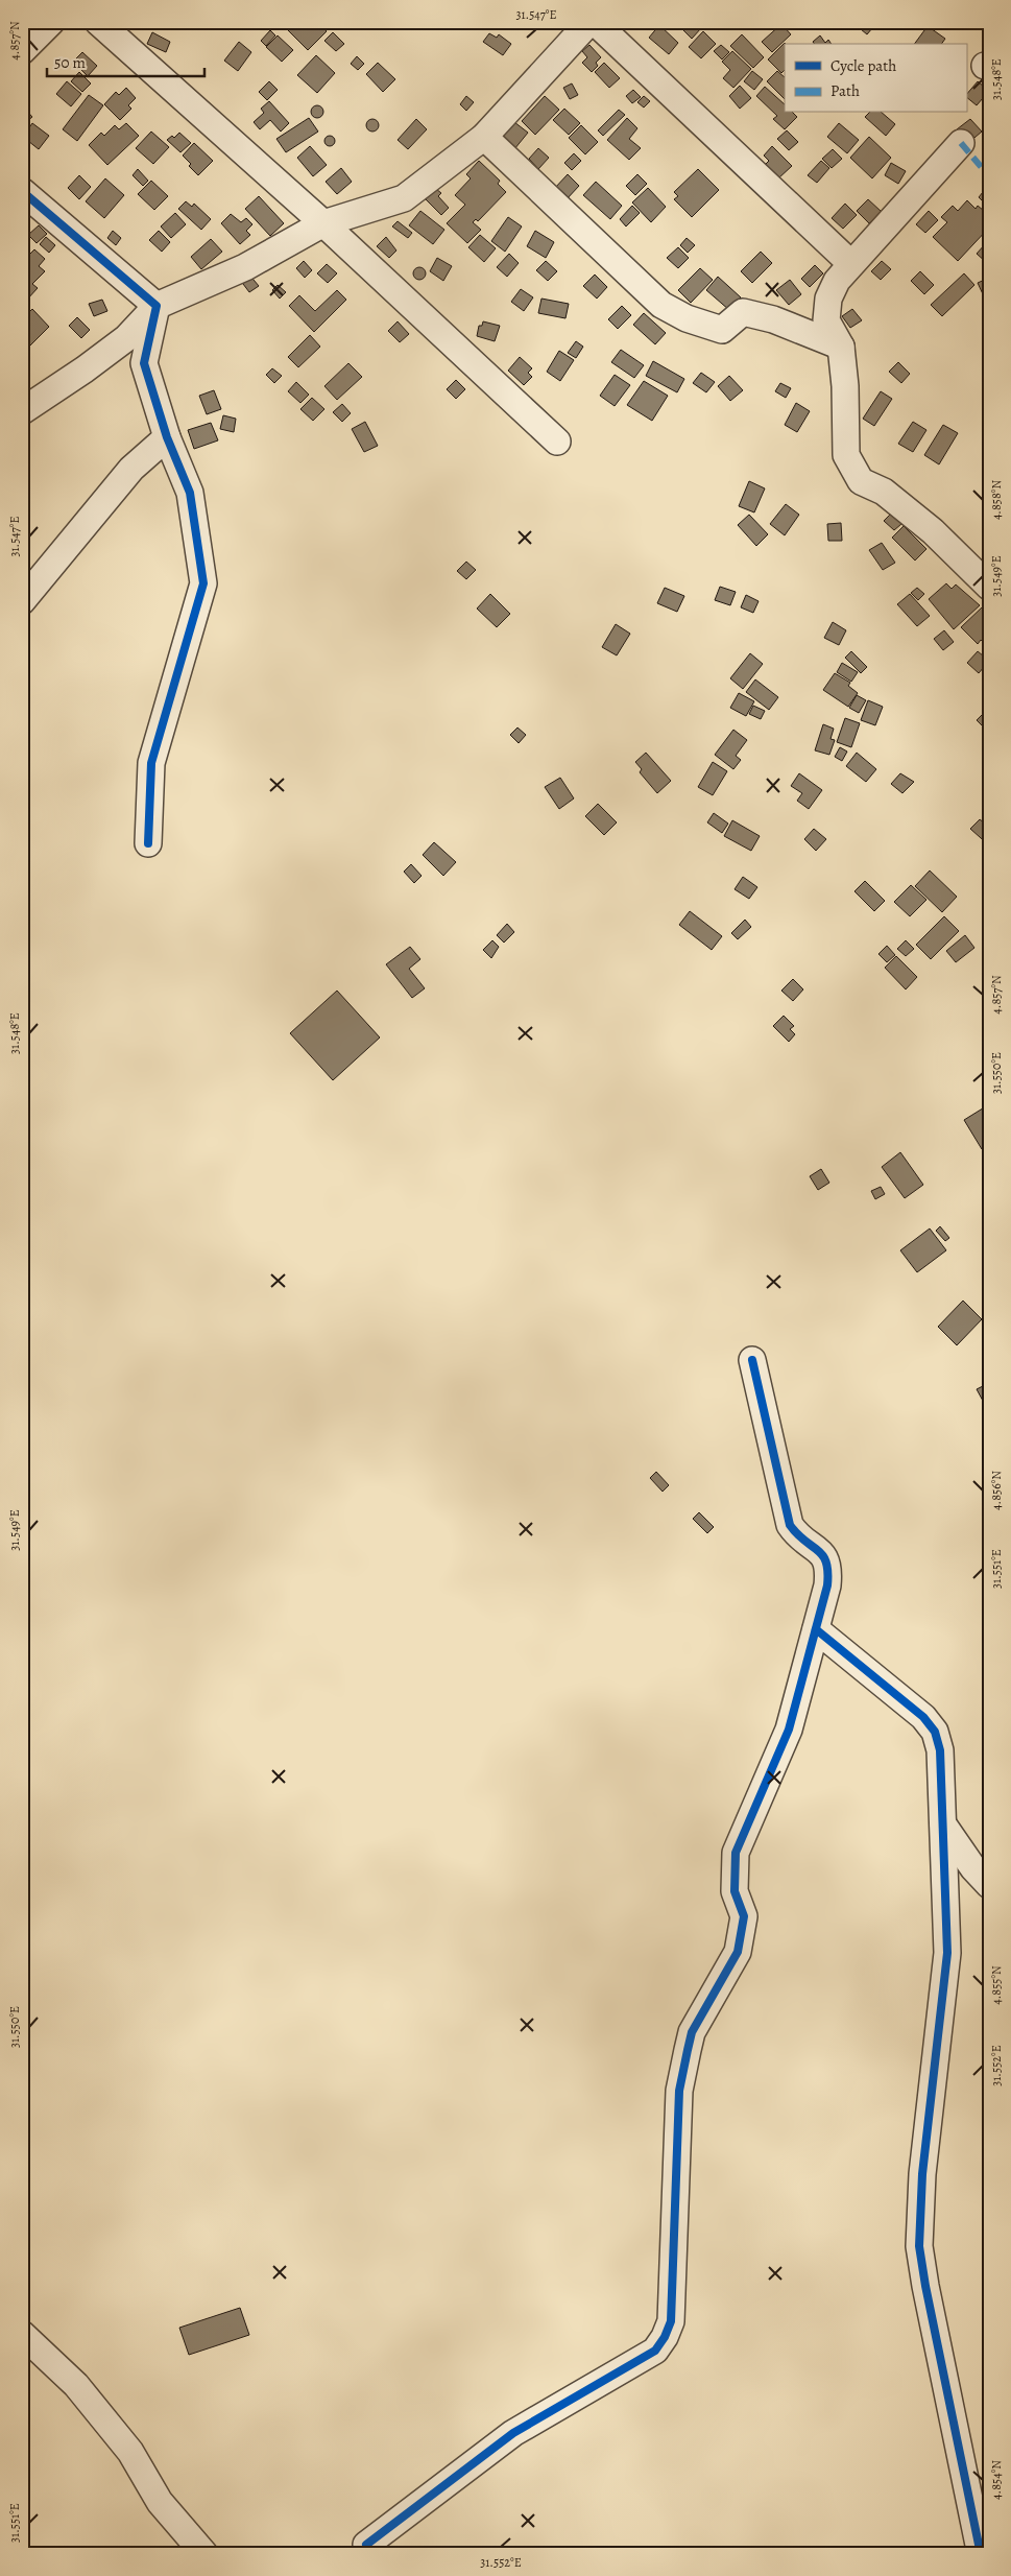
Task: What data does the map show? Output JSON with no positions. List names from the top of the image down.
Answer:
{
  "legend": ["Cycle path", "Path"],
  "scale_bar": "50 m",
  "coordinates": [
    "31.547°E",
    "4.857°N",
    "31.548°E",
    "4.858°N",
    "31.549°E",
    "31.550°E",
    "4.856°N",
    "31.551°E",
    "4.855°N",
    "31.552°E",
    "4.854°N"
  ]
}
